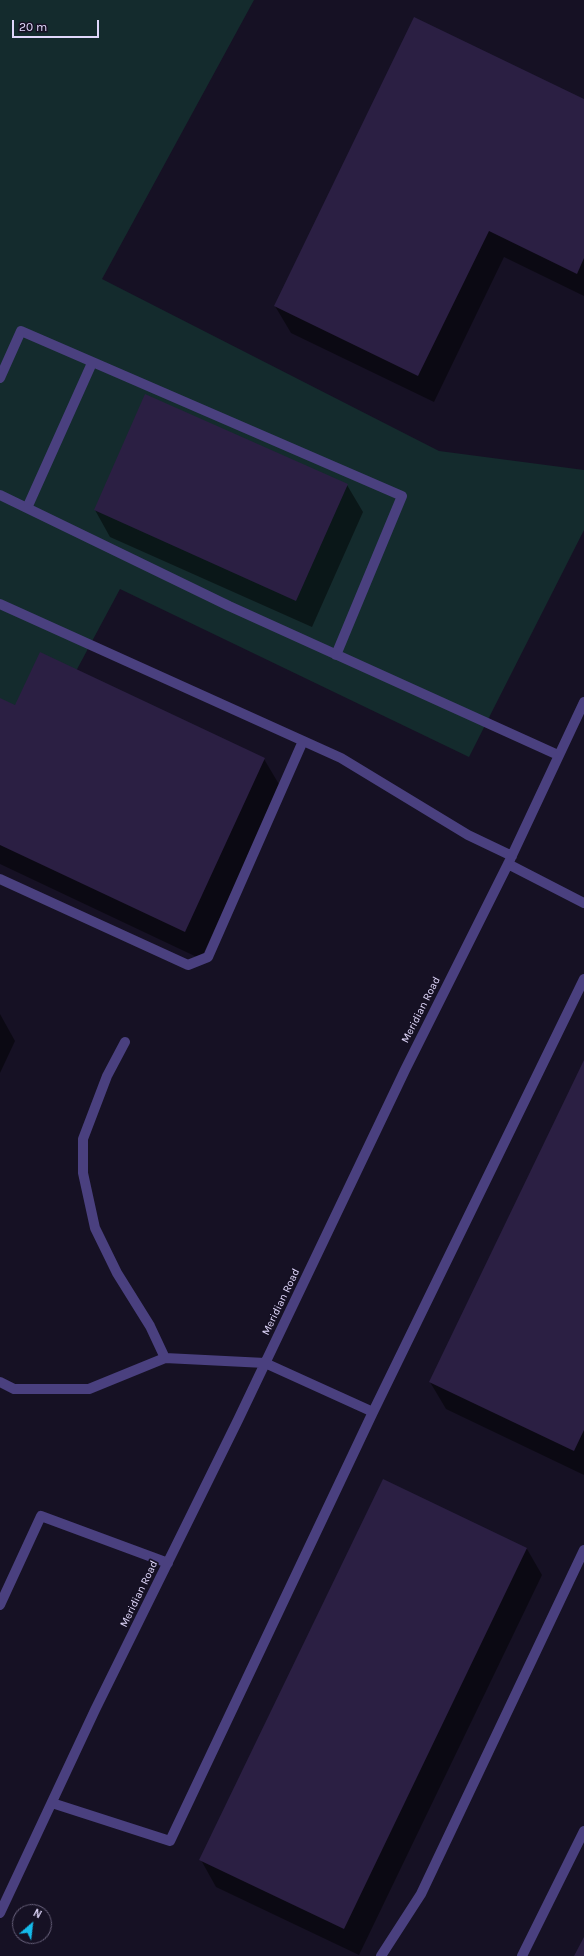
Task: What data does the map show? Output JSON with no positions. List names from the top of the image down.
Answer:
{
  "streets": {
    "street": ["Meridian Road"]
  },
  "scale_bar": "20 m",
  "north": "top right"
}
